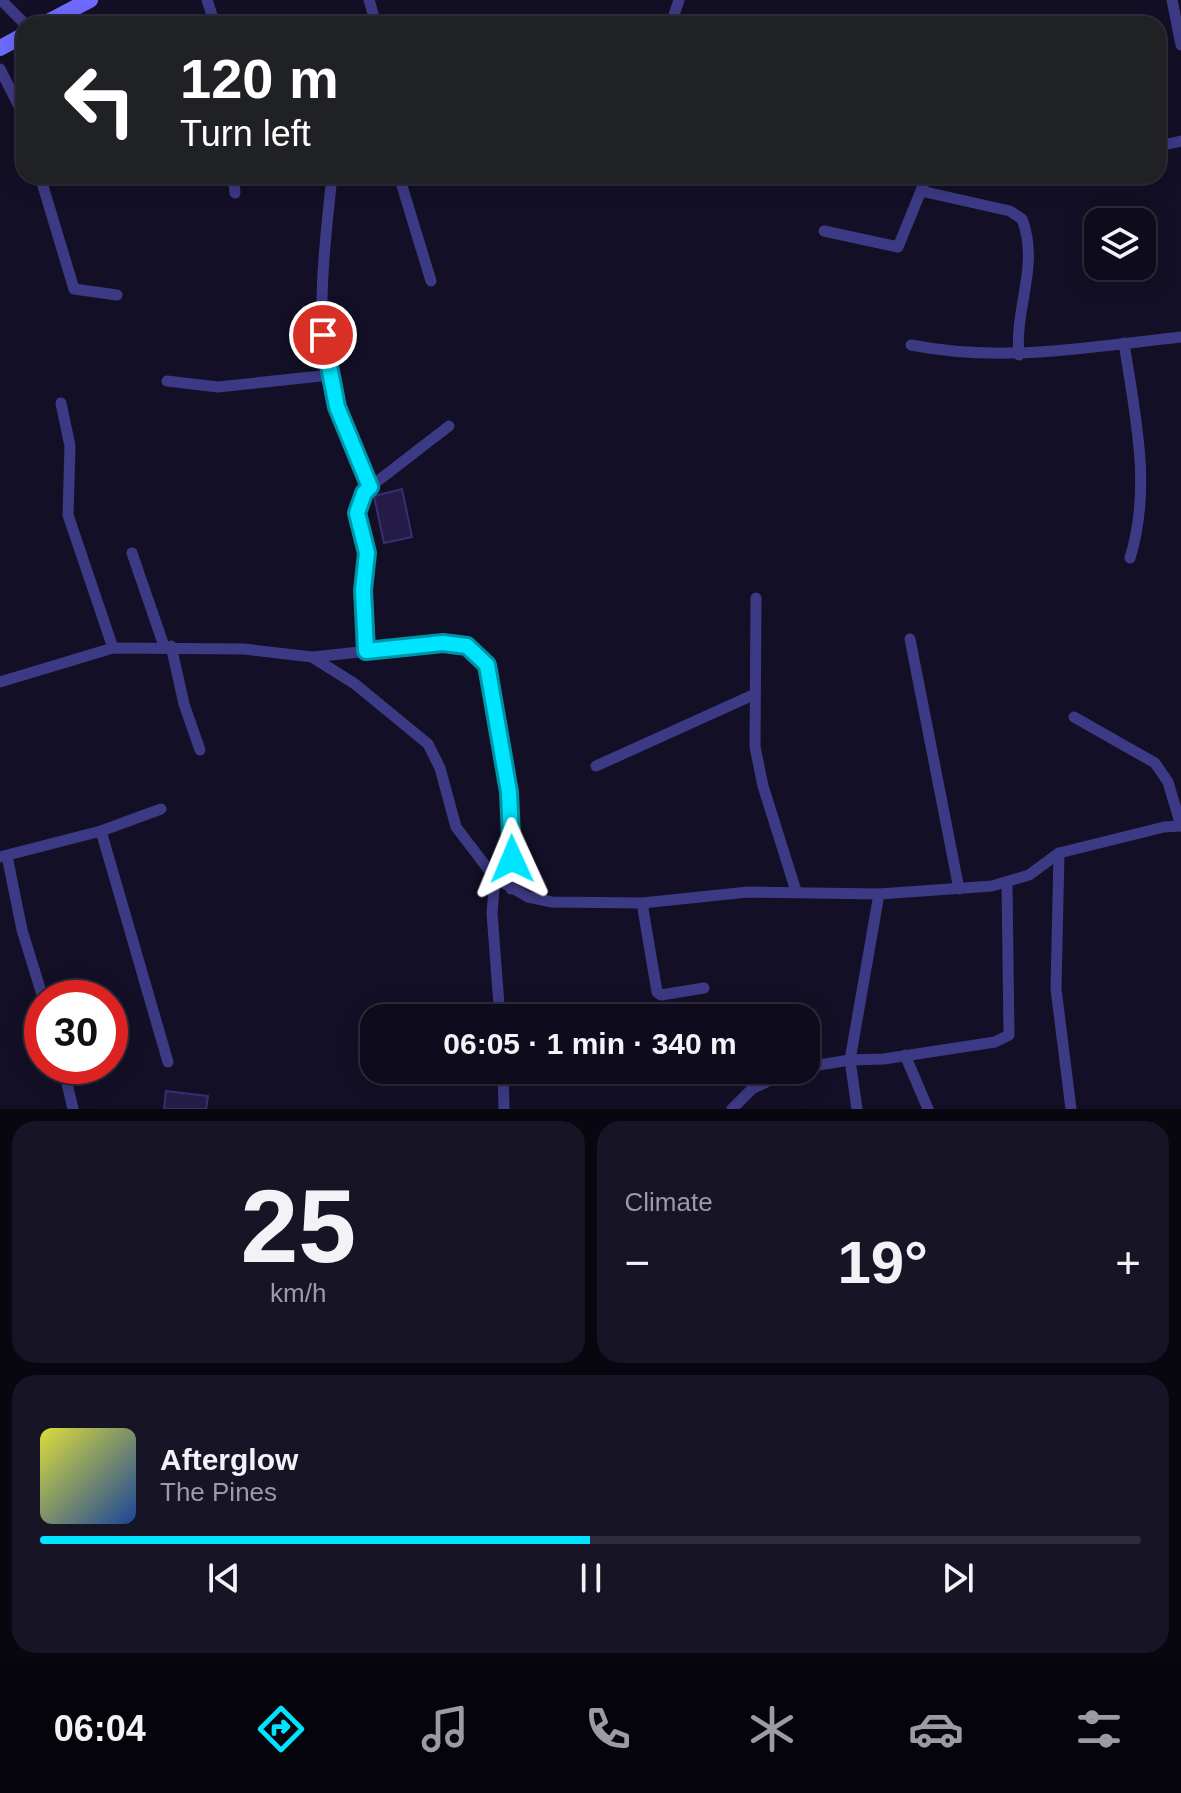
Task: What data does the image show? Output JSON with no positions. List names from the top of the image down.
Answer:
{
  "page": {
    "turn": ["120 m", "Turn left"],
    "limit": "30",
    "trip": "06:05 · 1 min · 340 m",
    "tile": [
      ["25", "km/h"],
      "Climate"
    ],
    "heat": ["−", "19°", "+"],
    "song": ["Afterglow", "The Pines"],
    "tabs": "06:04"
  }
}
